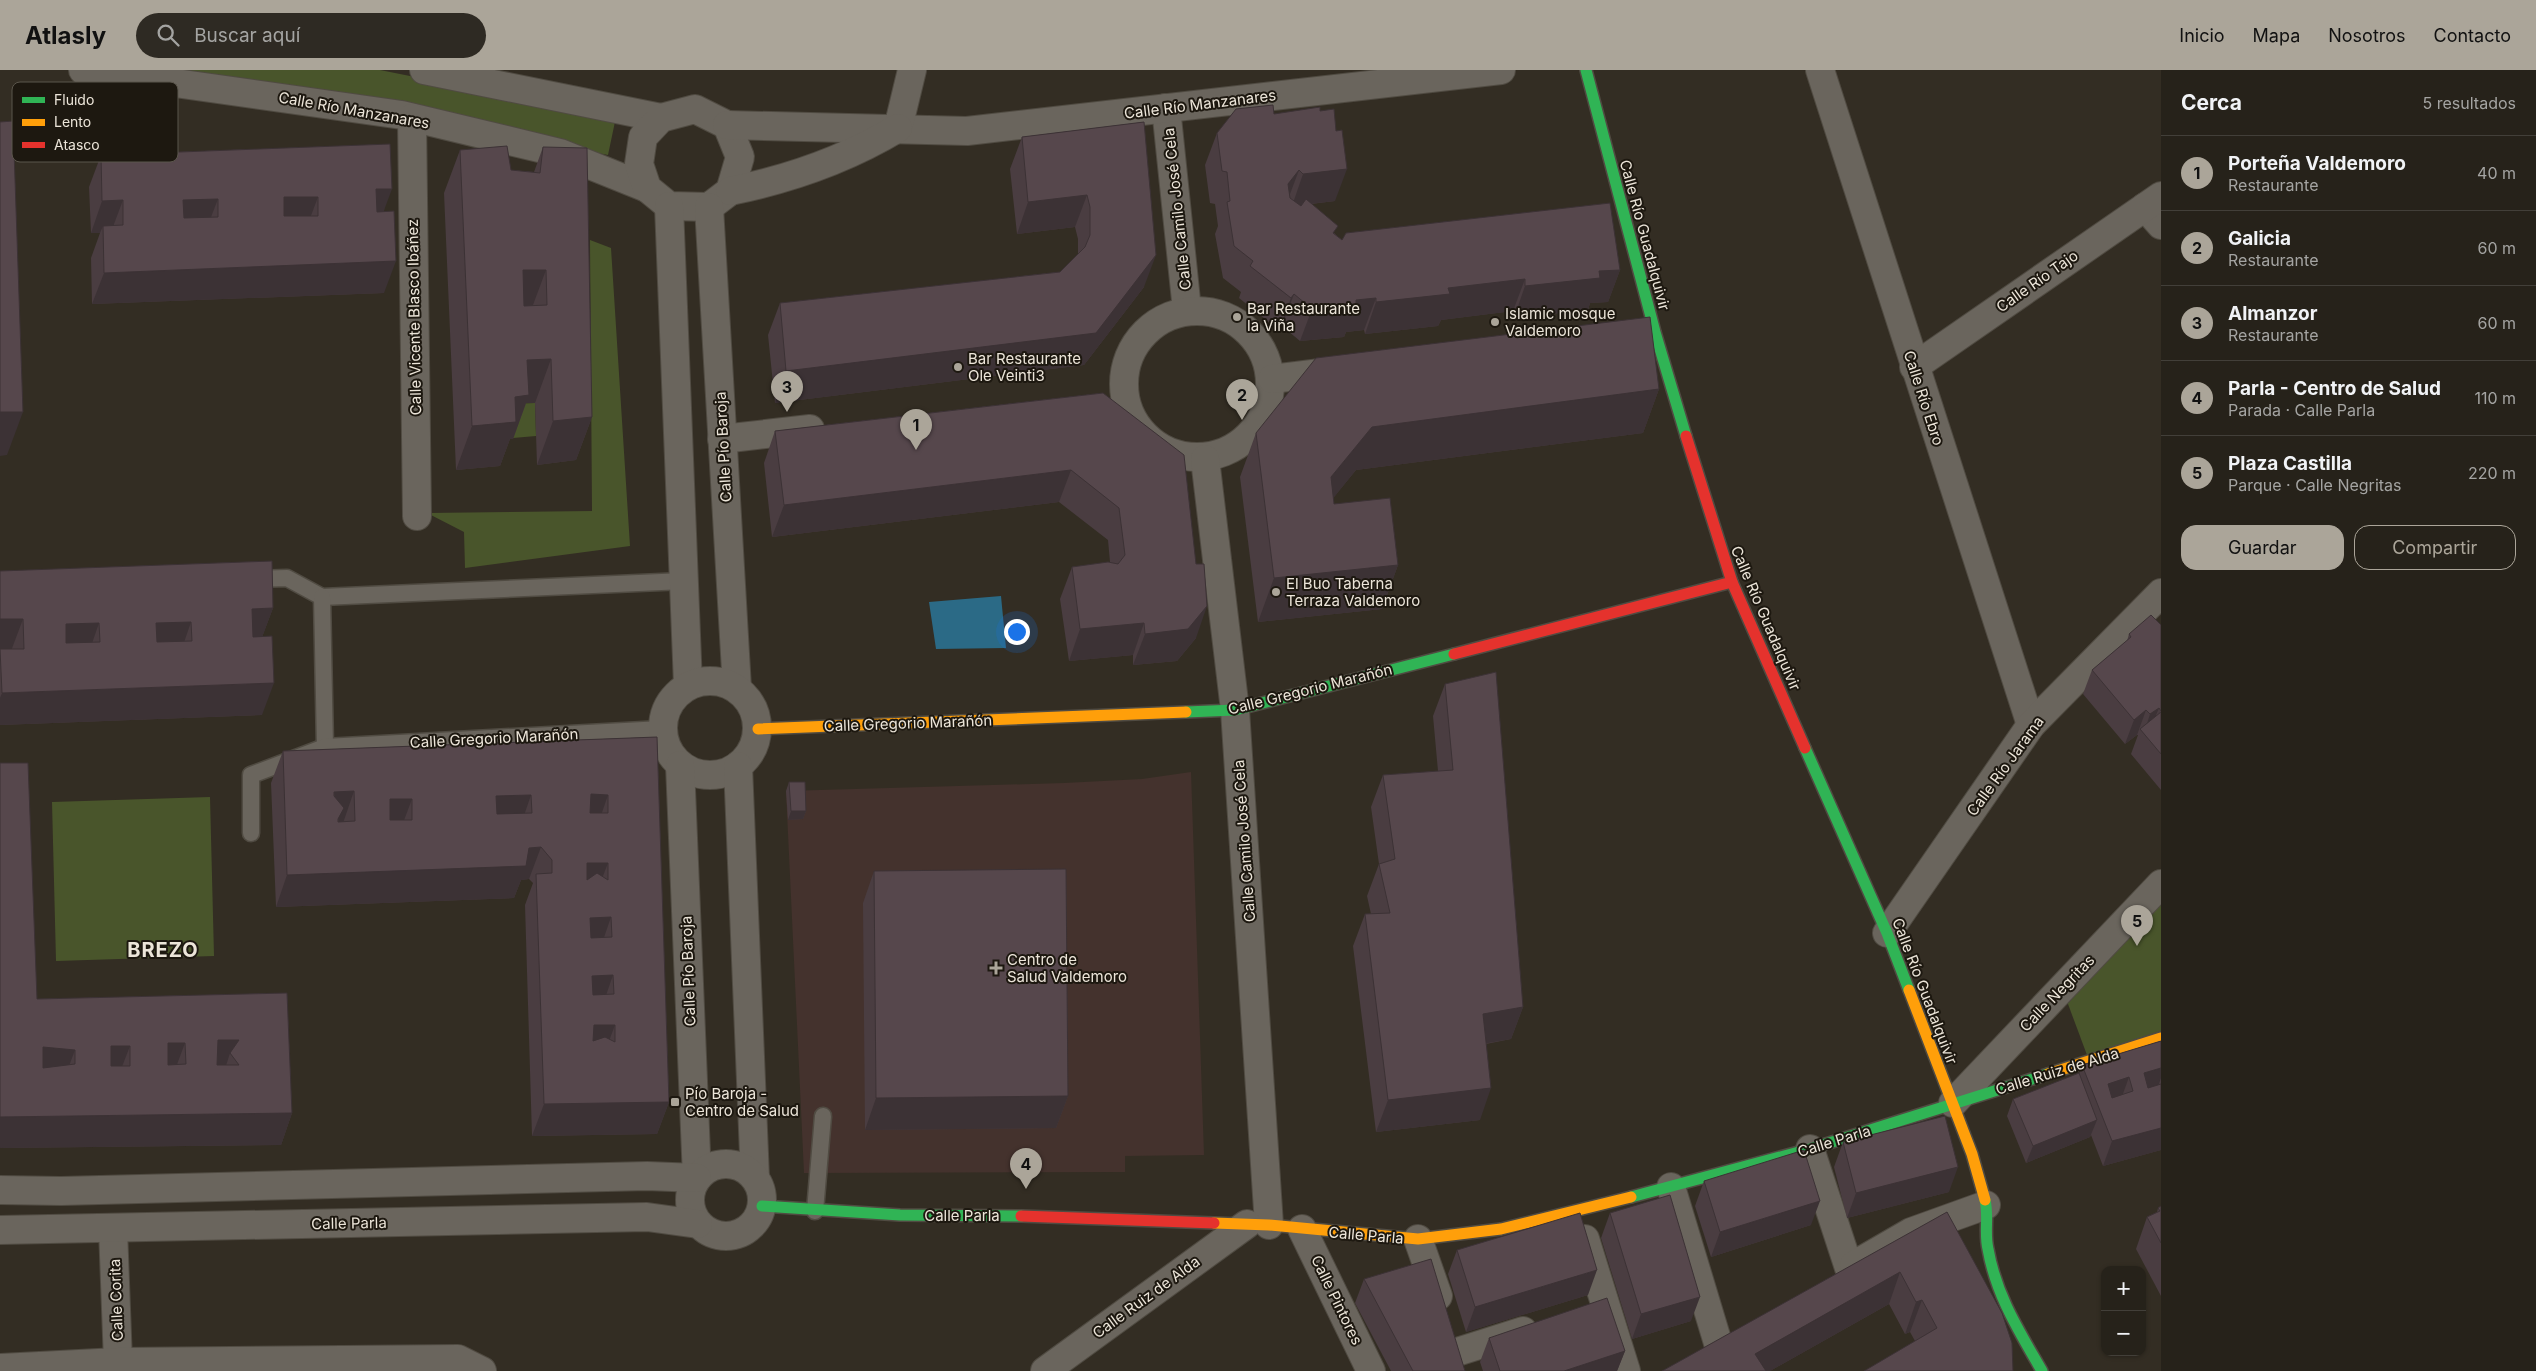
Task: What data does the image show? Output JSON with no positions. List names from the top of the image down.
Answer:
{
  "streets": {
    "street": [
      "Calle Río Manzanares",
      "Calle Camilo José Cela",
      "Calle Río Guadalquivir",
      "Calle Río Tajo",
      "Calle Vicente Blasco Ibáñez",
      "Calle Río Ebro",
      "Calle Pío Baroja",
      "Calle Gregorio Marañón",
      "Calle Río Jarama",
      "Calle Negritas",
      "Calle Ruiz de Alda",
      "Calle Parla",
      "Calle Corita",
      "Calle Pintores"
    ]
  },
  "crossings": [
    ["Calle Río Manzanares", "Calle Camilo José Cela"],
    ["Calle Río Manzanares", "Calle Vicente Blasco Ibáñez"],
    ["Calle Río Manzanares", "Calle Pío Baroja"],
    ["Calle Camilo José Cela", "Calle Gregorio Marañón"],
    ["Calle Camilo José Cela", "Calle Ruiz de Alda"],
    ["Calle Camilo José Cela", "Calle Parla"],
    ["Calle Río Guadalquivir", "Calle Gregorio Marañón"],
    ["Calle Río Guadalquivir", "Calle Río Jarama"],
    ["Calle Río Guadalquivir", "Calle Negritas"],
    ["Calle Río Guadalquivir", "Calle Ruiz de Alda"],
    ["Calle Río Guadalquivir", "Calle Parla"],
    ["Calle Río Tajo", "Calle Río Ebro"],
    ["Calle Río Ebro", "Calle Río Jarama"],
    ["Calle Pío Baroja", "Calle Gregorio Marañón"],
    ["Calle Pío Baroja", "Calle Parla"],
    ["Calle Negritas", "Calle Ruiz de Alda"],
    ["Calle Negritas", "Calle Parla"],
    ["Calle Ruiz de Alda", "Calle Parla"],
    ["Calle Parla", "Calle Corita"],
    ["Calle Parla", "Calle Pintores"]
  ],
  "districts": ["BREZO"],
  "places": {
    "other": [
      "Bar Restaurante la Viña",
      "Islamic mosque Valdemoro",
      "Bar Restaurante Ole Veinti3",
      "El Buo Taberna Terraza Valdemoro"
    ],
    "health": ["Centro de Salud Valdemoro"],
    "transit": ["Pío Baroja - Centro de Salud"]
  },
  "legend": ["Fluido", "Lento", "Atasco"],
  "page": {
    "header": "Atlasly",
    "search": "Buscar aquí",
    "nav": [
      "Inicio",
      "Mapa",
      "Nosotros",
      "Contacto"
    ],
    "heading": ["Cerca", "5 resultados"],
    "list": [
      {
        "mark": "1",
        "name": "Porteña Valdemoro",
        "note": "Restaurante",
        "value": "40 m"
      },
      {
        "mark": "2",
        "name": "Galicia",
        "note": "Restaurante",
        "value": "60 m"
      },
      {
        "mark": "3",
        "name": "Almanzor",
        "note": "Restaurante",
        "value": "60 m"
      },
      {
        "mark": "4",
        "name": "Parla - Centro de Salud",
        "note": "Parada · Calle Parla",
        "value": "110 m"
      },
      {
        "mark": "5",
        "name": "Plaza Castilla",
        "note": "Parque · Calle Negritas",
        "value": "220 m"
      }
    ],
    "pins": [
      "3",
      "2",
      "1",
      "5",
      "4"
    ],
    "buttons": ["Guardar", "Compartir"],
    "map_buttons": ["+", "−"]
  }
}
